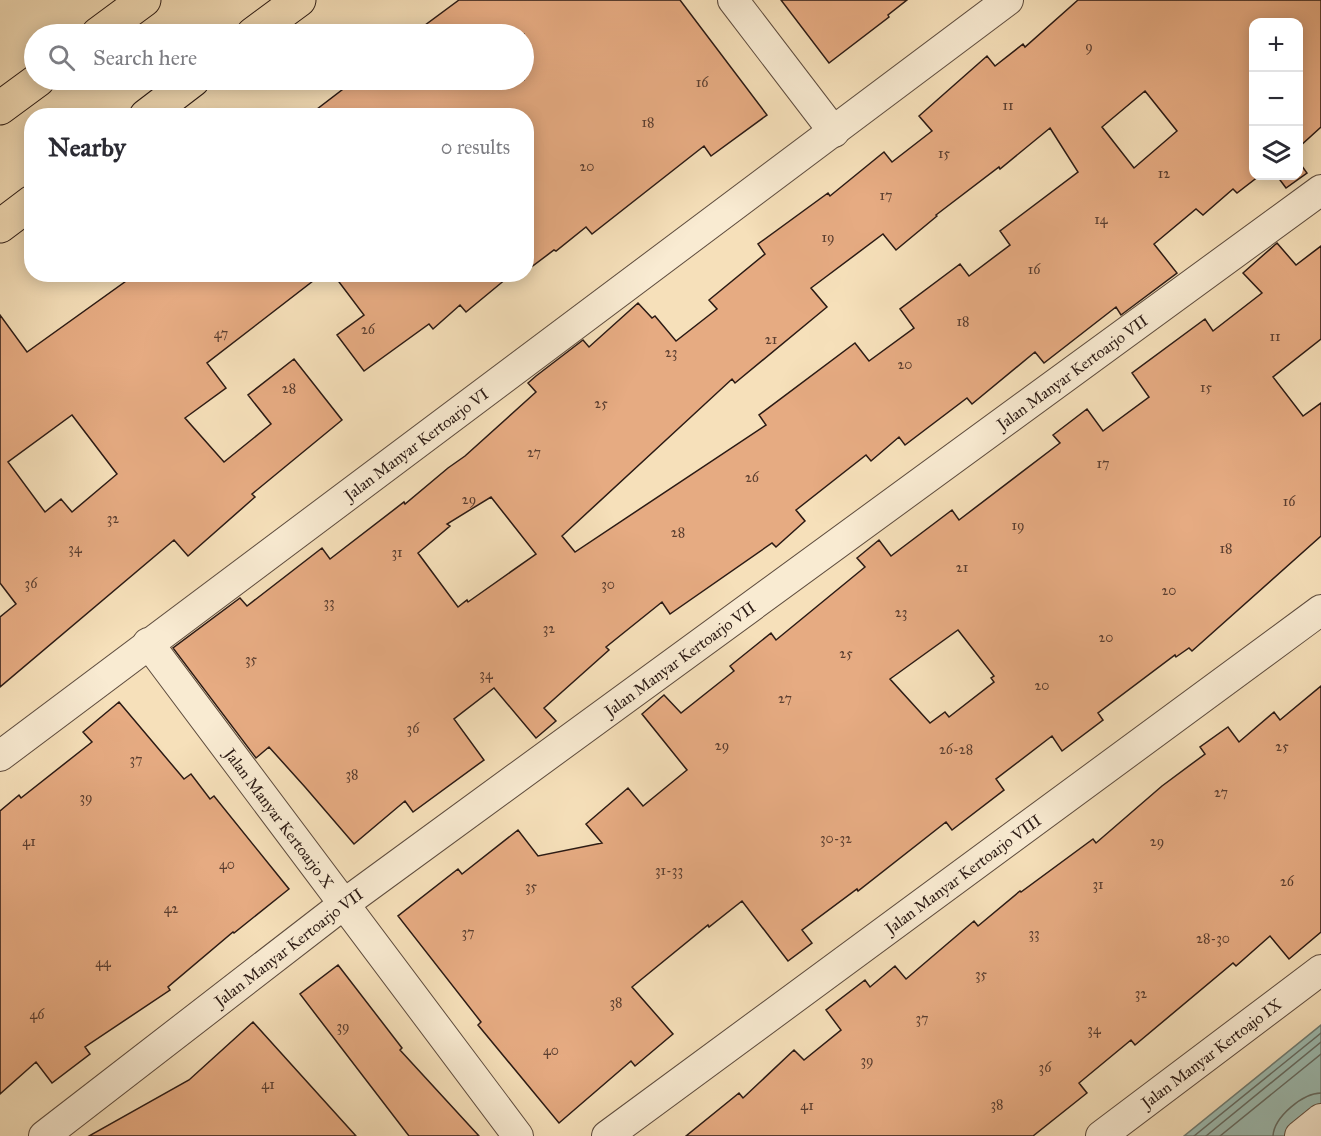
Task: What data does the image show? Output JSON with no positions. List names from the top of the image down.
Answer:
{
  "streets": {
    "street": [
      "Jalan Manyar Kertoarjo VII",
      "Jalan Manyar Kertoarjo VI",
      "Jalan Manyar Kertoarjo X",
      "Jalan Manyar Kertoarjo VIII",
      "Jalan Manyar Kertoajo IX"
    ]
  },
  "crossings": [
    ["Jalan Manyar Kertoarjo VII", "Jalan Manyar Kertoarjo X"],
    ["Jalan Manyar Kertoarjo VI", "Jalan Manyar Kertoarjo X"]
  ],
  "house_numbers": [
    "9",
    "16",
    "11",
    "18",
    "15",
    "20",
    "12",
    "17",
    "14",
    "19",
    "16",
    "18",
    "26",
    "47",
    "11",
    "21",
    "23",
    "20",
    "15",
    "28",
    "25",
    "27",
    "17",
    "26",
    "29",
    "16",
    "32",
    "19",
    "28",
    "34",
    "18",
    "31",
    "21",
    "36",
    "30",
    "20",
    "33",
    "23",
    "32",
    "20",
    "25",
    "35",
    "34",
    "20",
    "27",
    "36",
    "29",
    "25",
    "26-28",
    "37",
    "38",
    "27",
    "39",
    "30-32",
    "41",
    "29",
    "40",
    "31-33",
    "26",
    "31",
    "35",
    "42",
    "37",
    "33",
    "28-30",
    "44",
    "35",
    "32",
    "38",
    "46",
    "37",
    "39",
    "34",
    "40",
    "39",
    "36",
    "41",
    "38",
    "41"
  ],
  "page": {
    "map_buttons": ["+", "−"],
    "search": "Search here",
    "heading": ["Nearby", "0 results"]
  }
}
